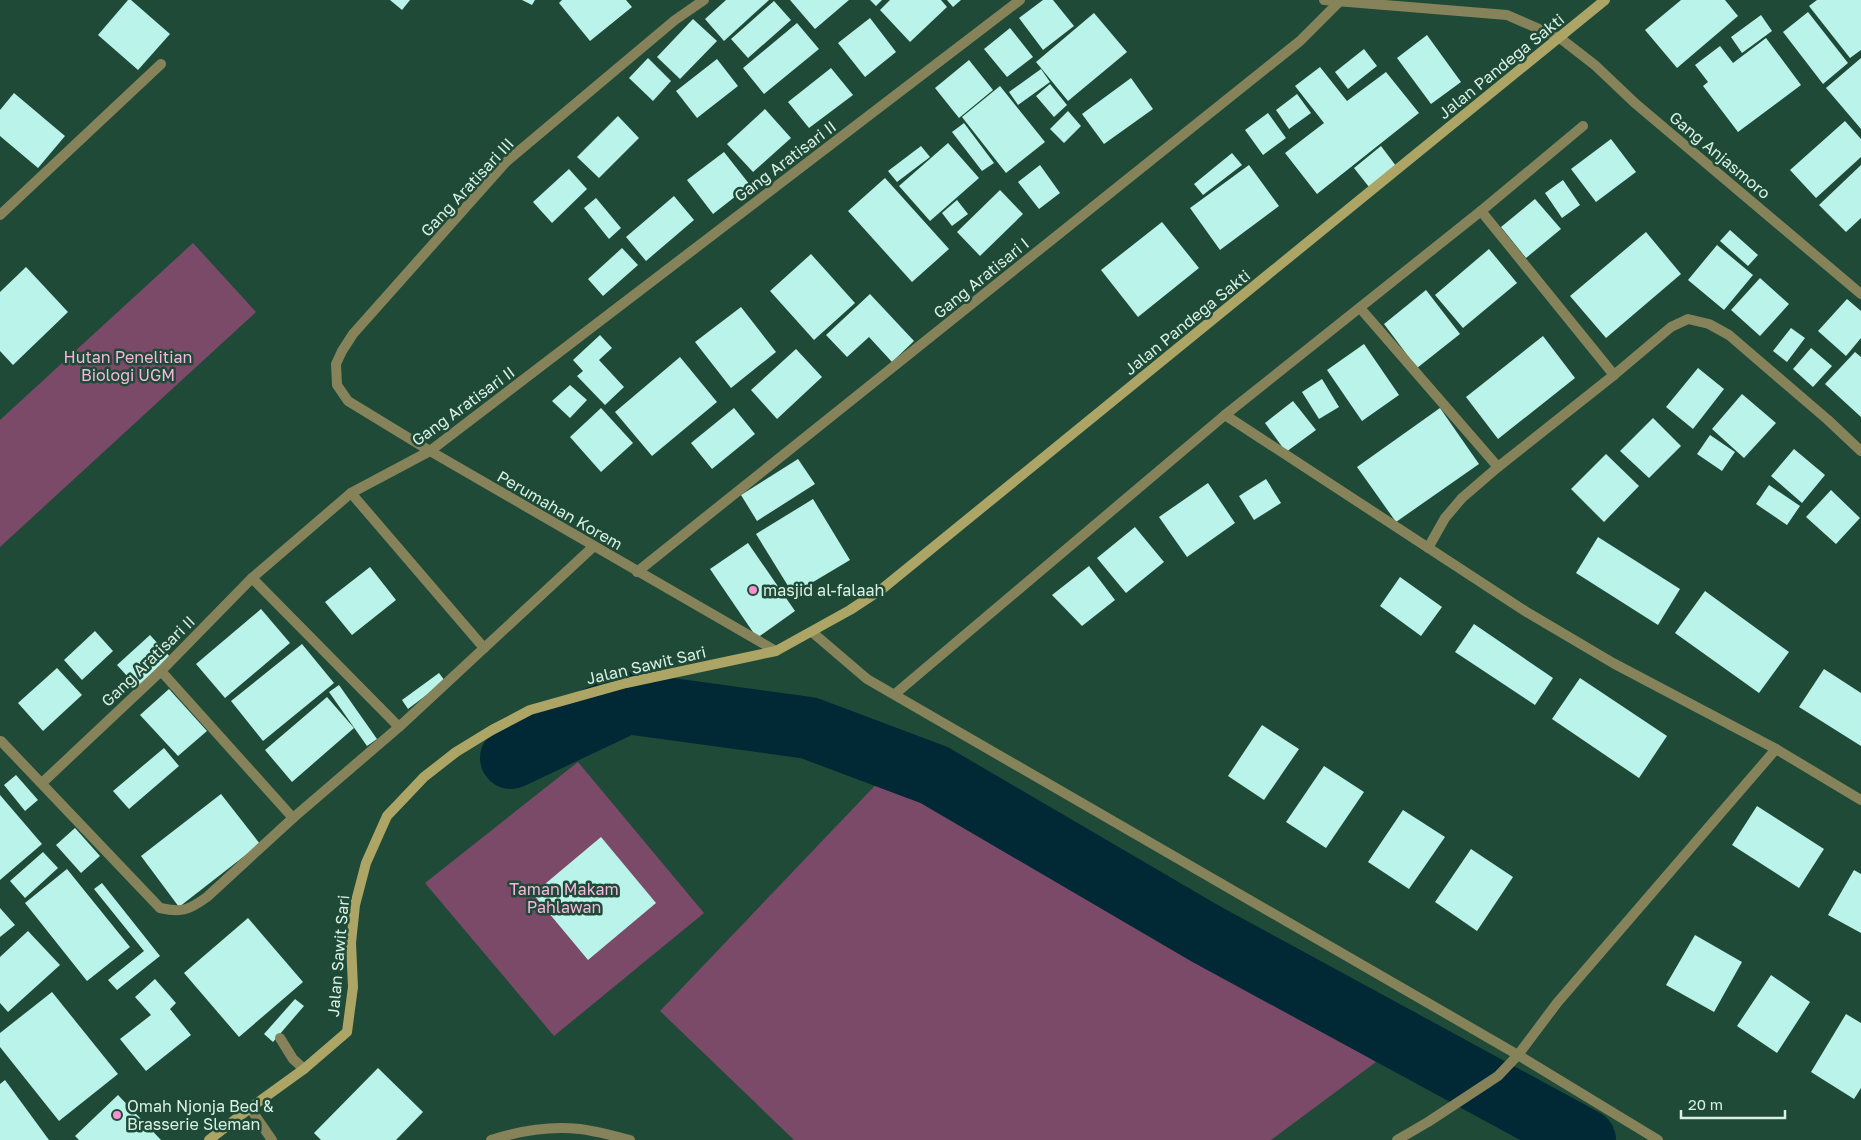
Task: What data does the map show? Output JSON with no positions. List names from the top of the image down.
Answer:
{
  "streets": {
    "main road": ["Jalan Pandega Sakti", "Jalan Sawit Sari"],
    "street": [
      "Gang Anjasmoro",
      "Gang Aratisari II",
      "Gang Aratisari III",
      "Gang Aratisari I",
      "Perumahan Korem"
    ]
  },
  "crossings": [
    ["Jalan Pandega Sakti", "Gang Anjasmoro"],
    ["Jalan Pandega Sakti", "Perumahan Korem"],
    ["Jalan Pandega Sakti", "Jalan Sawit Sari"],
    ["Gang Anjasmoro", "Gang Aratisari I"],
    ["Gang Aratisari II", "Perumahan Korem"],
    ["Gang Aratisari III", "Perumahan Korem"],
    ["Gang Aratisari I", "Perumahan Korem"],
    ["Perumahan Korem", "Jalan Sawit Sari"]
  ],
  "parks": ["Hutan Penelitian Biologi UGM", "Taman Makam Pahlawan"],
  "places": ["masjid al-falaah", "Omah Njonja Bed & Brasserie Sleman"],
  "scale_bar": "20 m"
}
